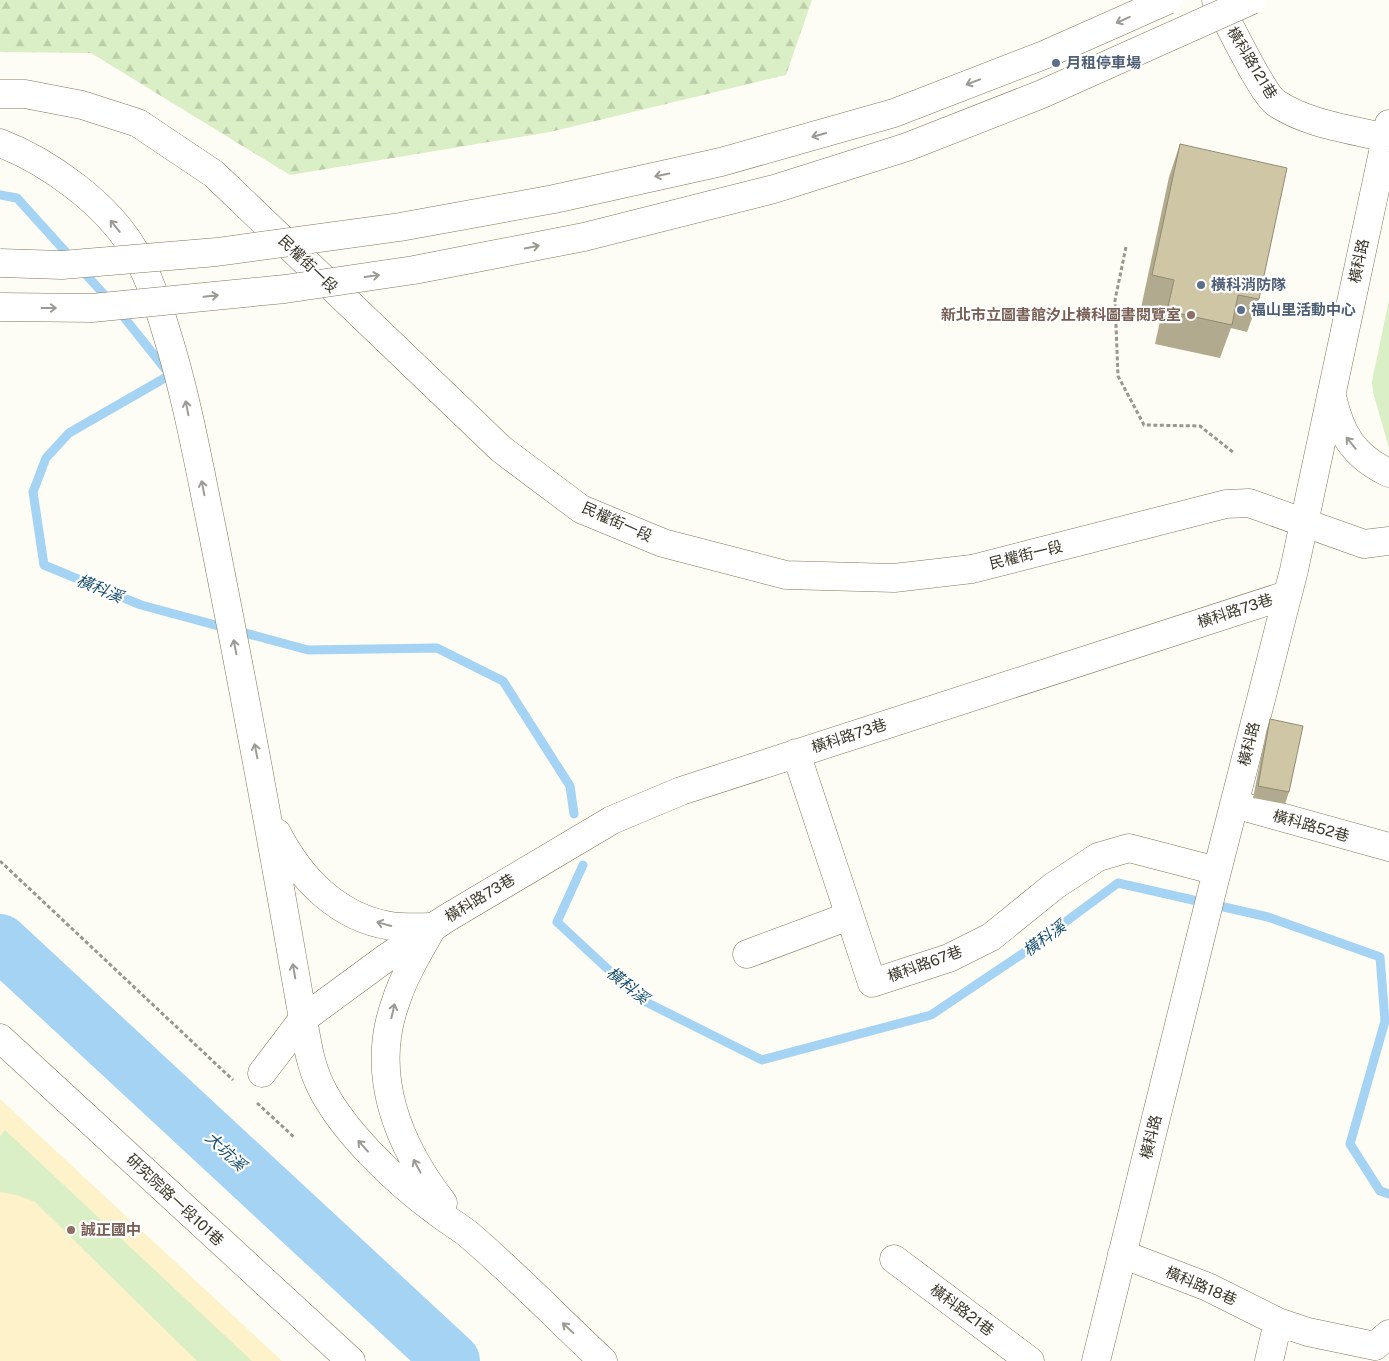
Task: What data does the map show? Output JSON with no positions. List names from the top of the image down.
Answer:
{
  "streets": {
    "main road": [
      "橫科路121巷",
      "橫科路",
      "民權街一段",
      "橫科路73巷",
      "橫科路52巷",
      "橫科路67巷",
      "研究院路一段101巷",
      "橫科路18巷",
      "橫科路21巷"
    ]
  },
  "crossings": [
    ["橫科路121巷", "橫科路"],
    ["橫科路", "民權街一段"],
    ["橫科路", "橫科路73巷"],
    ["橫科路", "橫科路52巷"],
    ["橫科路", "橫科路67巷"],
    ["橫科路", "橫科路18巷"],
    ["橫科路73巷", "橫科路67巷"]
  ],
  "water": ["橫科溪", "大坑溪"],
  "places": [
    "月租停車場",
    "橫科消防隊",
    "福山里活動中心",
    "新北市立圖書館汐止橫科圖書閱覽室",
    "誠正國中"
  ]
}
